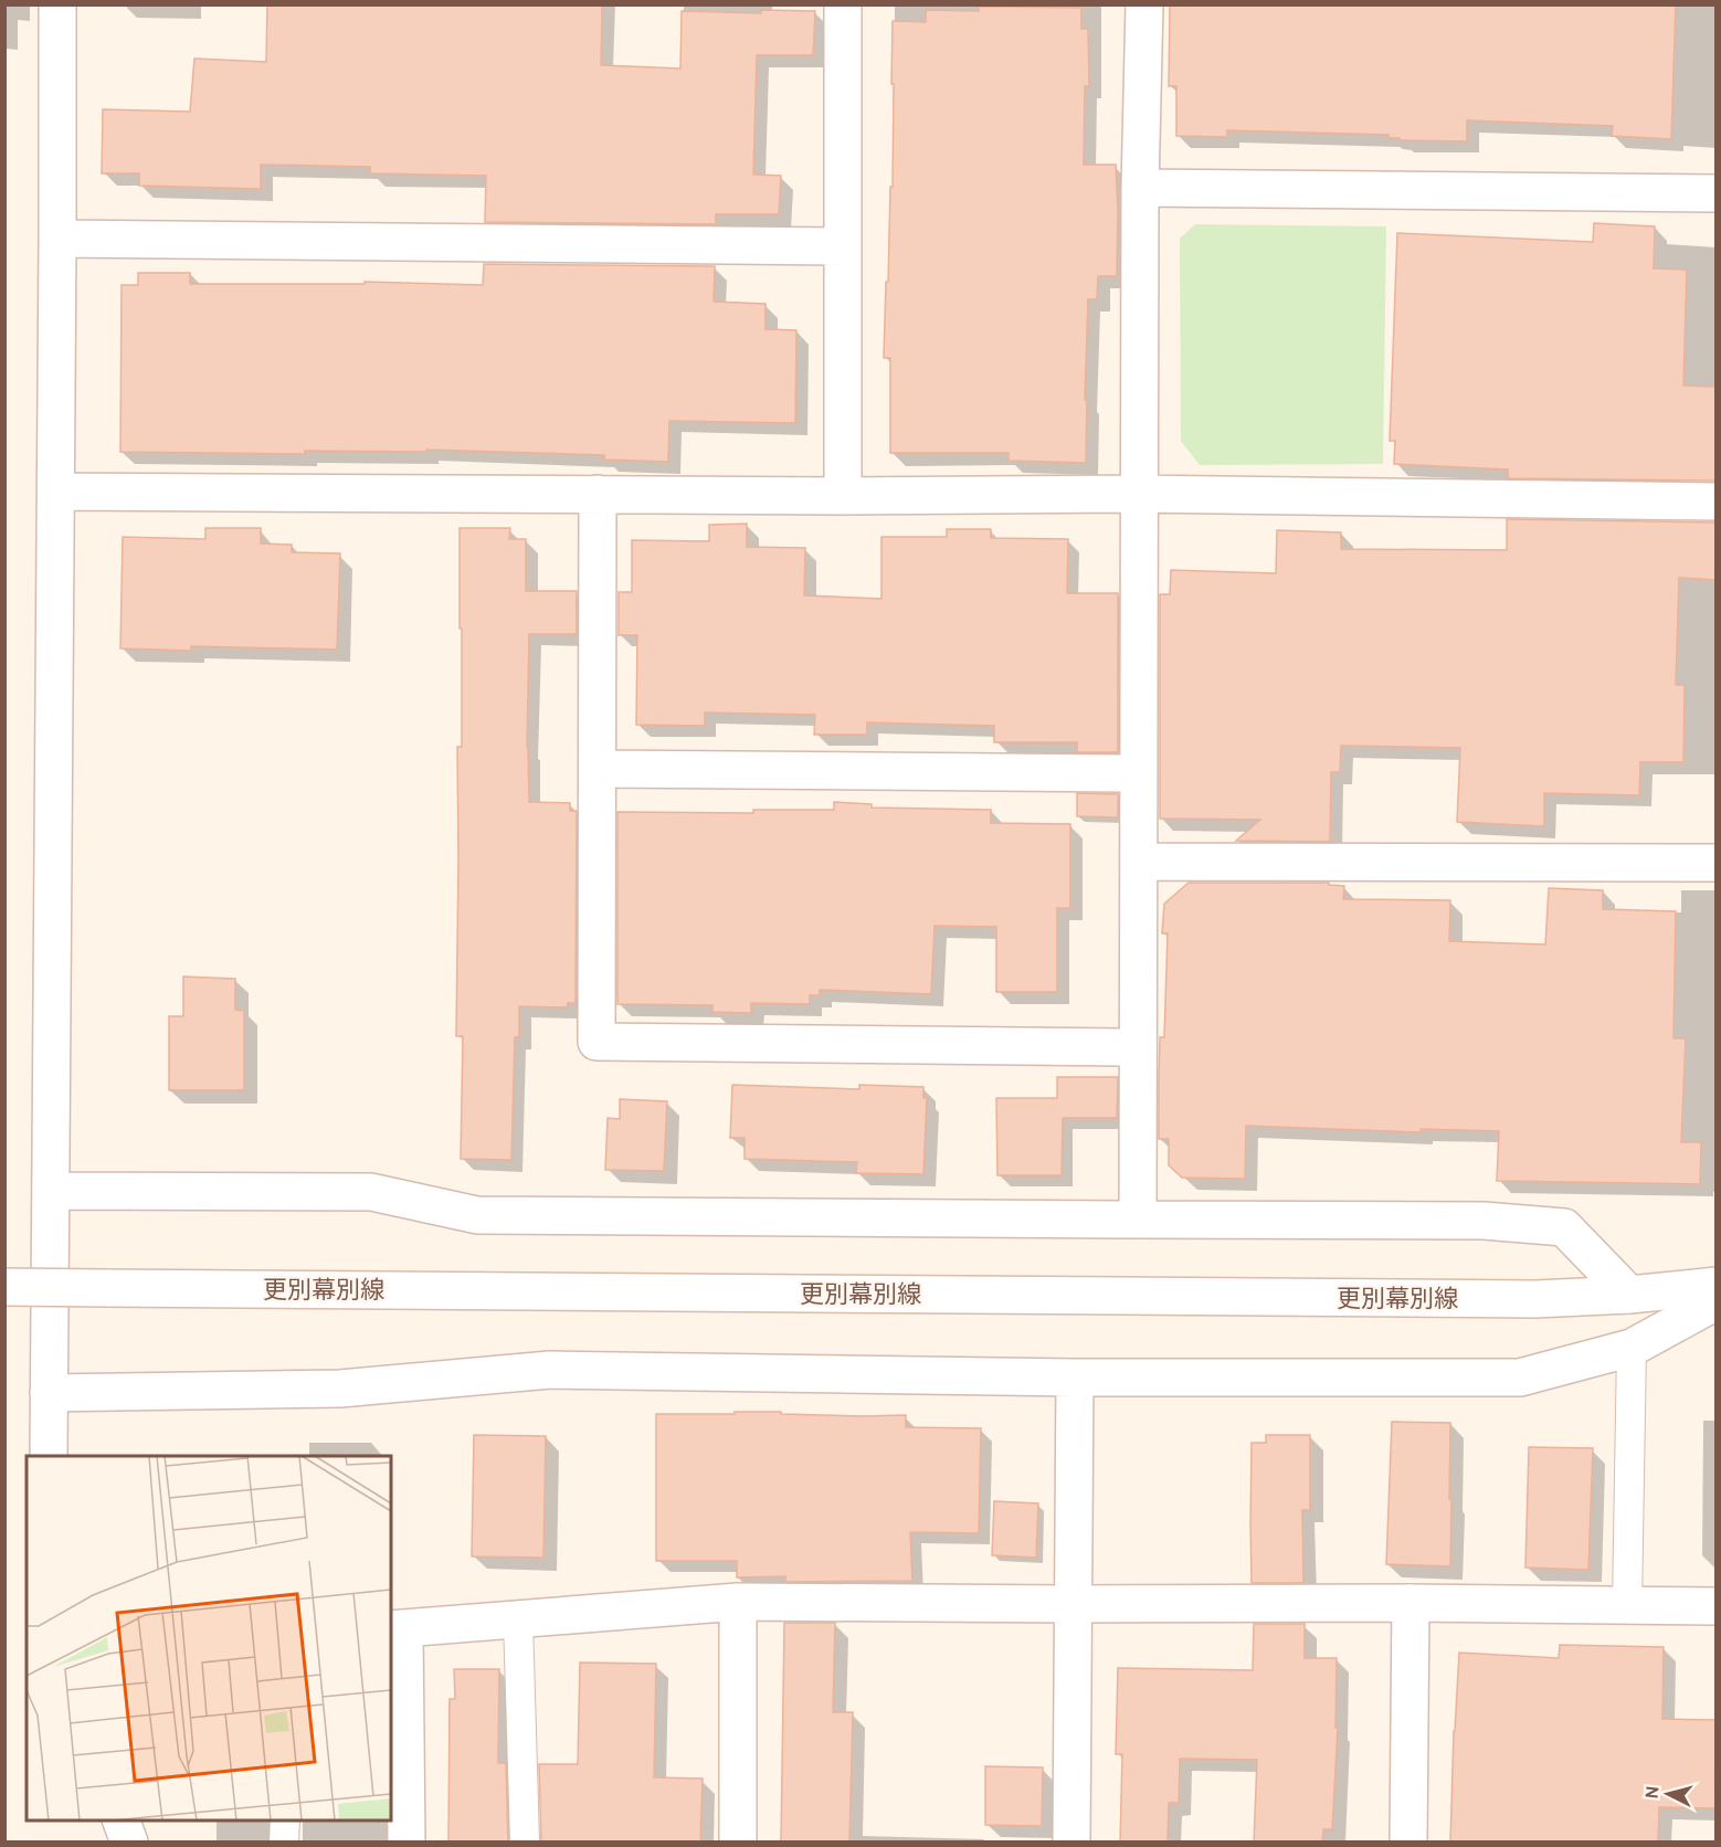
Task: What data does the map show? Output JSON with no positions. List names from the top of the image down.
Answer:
{
  "streets": {
    "street": ["更別幕別線"]
  },
  "north": "left"
}
